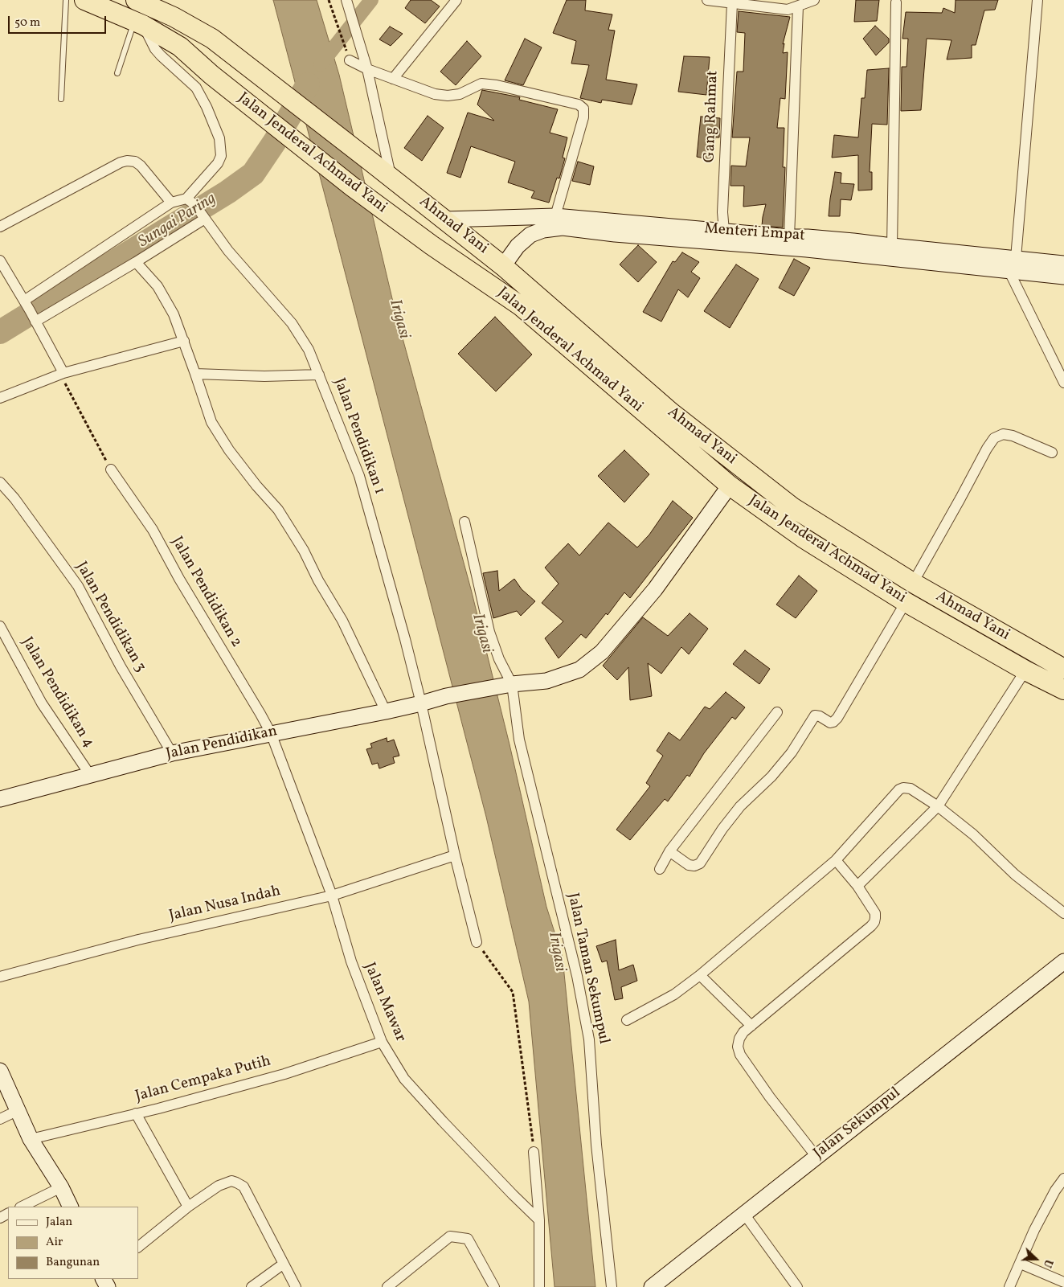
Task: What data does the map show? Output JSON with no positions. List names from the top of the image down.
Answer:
{
  "streets": {
    "highway": ["Jalan Jenderal Achmad Yani", "Ahmad Yani"],
    "street": [
      "Gang Rahmat",
      "Menteri Empat",
      "Jalan Pendidikan 1",
      "Jalan Pendidikan 2",
      "Jalan Pendidikan 3",
      "Jalan Pendidikan 4",
      "Jalan Pendidikan",
      "Jalan Nusa Indah",
      "Jalan Taman Sekumpul",
      "Jalan Mawar",
      "Jalan Cempaka Putih",
      "Jalan Sekumpul"
    ]
  },
  "crossings": [
    ["Gang Rahmat", "Menteri Empat"],
    ["Jalan Jenderal Achmad Yani", "Ahmad Yani"],
    ["Jalan Jenderal Achmad Yani", "Jalan Pendidikan"],
    ["Ahmad Yani", "Menteri Empat"],
    ["Jalan Pendidikan 1", "Jalan Pendidikan"],
    ["Jalan Pendidikan 1", "Jalan Nusa Indah"],
    ["Jalan Pendidikan 2", "Jalan Pendidikan"],
    ["Jalan Pendidikan 2", "Jalan Mawar"],
    ["Jalan Pendidikan 3", "Jalan Pendidikan"],
    ["Jalan Pendidikan 4", "Jalan Pendidikan"],
    ["Jalan Pendidikan", "Jalan Taman Sekumpul"],
    ["Jalan Pendidikan", "Jalan Mawar"],
    ["Jalan Nusa Indah", "Jalan Mawar"],
    ["Jalan Mawar", "Jalan Cempaka Putih"]
  ],
  "water": ["Sungai Paring", "Irigasi"],
  "legend": ["Jalan", "Air", "Bangunan"],
  "scale_bar": "50 m",
  "north": "right"
}
